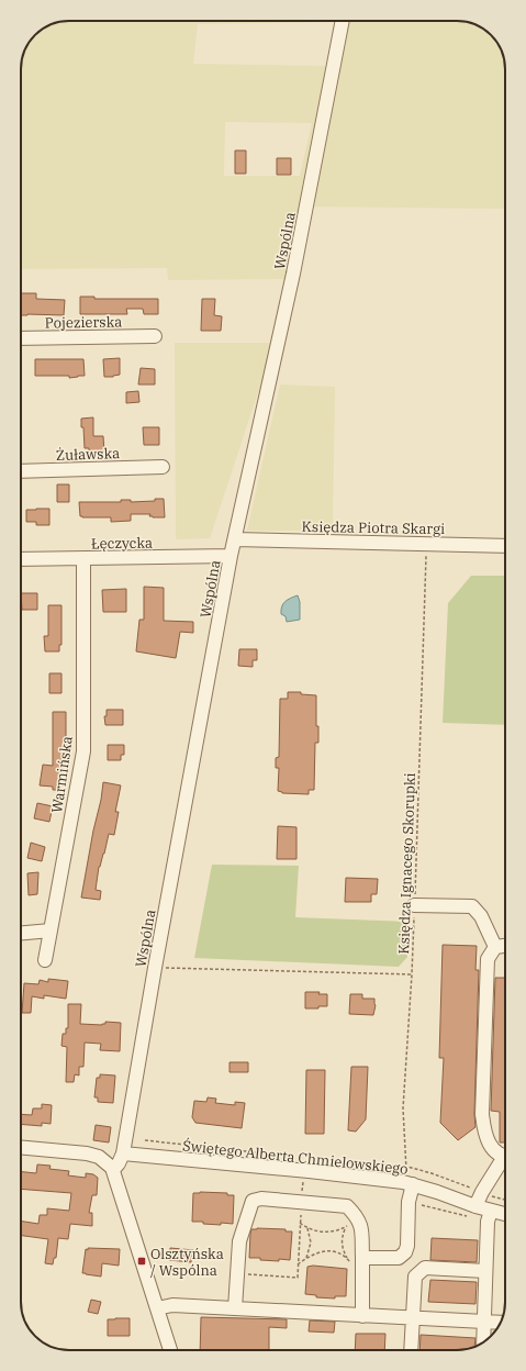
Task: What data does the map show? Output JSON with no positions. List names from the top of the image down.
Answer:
{
  "streets": {
    "street": [
      "Wspólna",
      "Pojezierska",
      "Żuławska",
      "Księdza Piotra Skargi",
      "Łęczycka",
      "Warmińska",
      "Świętego Alberta Chmielowskiego"
    ],
    "path": ["Księdza Ignacego Skorupki"]
  },
  "crossings": [
    ["Wspólna", "Księdza Piotra Skargi"],
    ["Wspólna", "Łęczycka"],
    ["Wspólna", "Świętego Alberta Chmielowskiego"],
    ["Księdza Piotra Skargi", "Księdza Ignacego Skorupki"],
    ["Łęczycka", "Warmińska"],
    ["Księdza Ignacego Skorupki", "Świętego Alberta Chmielowskiego"]
  ],
  "places": {
    "transit": ["Olsztyńska / Wspólna"]
  }
}
